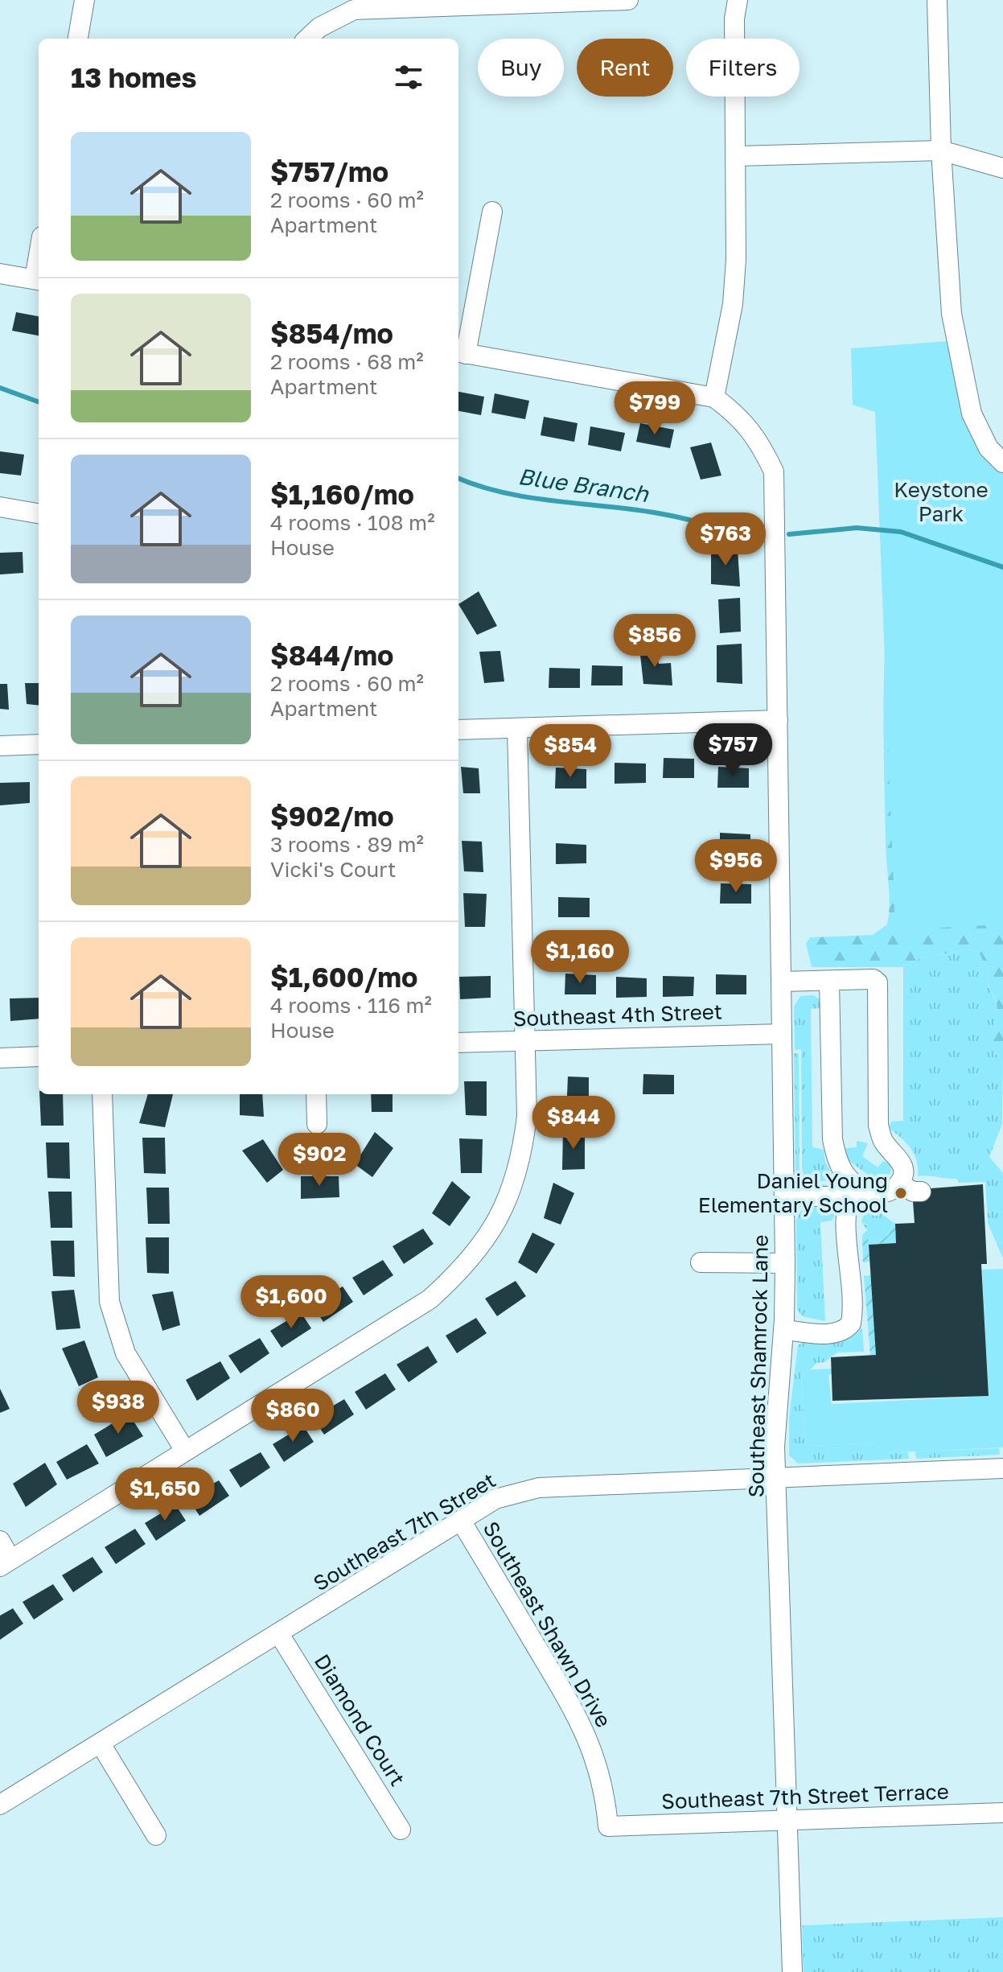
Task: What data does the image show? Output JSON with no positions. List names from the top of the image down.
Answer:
{
  "streets": {
    "street": [
      "Southeast 4th Street",
      "Southeast Shamrock Lane",
      "Southeast 7th Street",
      "Southeast Shawn Drive",
      "Diamond Court",
      "Southeast 7th Street Terrace"
    ]
  },
  "crossings": [
    ["Southeast 4th Street", "Southeast Shamrock Lane"],
    ["Southeast Shamrock Lane", "Southeast 7th Street"],
    ["Southeast Shamrock Lane", "Southeast 7th Street Terrace"],
    ["Southeast 7th Street", "Southeast Shawn Drive"],
    ["Southeast 7th Street", "Diamond Court"],
    ["Southeast Shawn Drive", "Southeast 7th Street Terrace"]
  ],
  "water": ["Blue Branch"],
  "parks": ["Keystone Park"],
  "places": ["Daniel Young Elementary School"],
  "page": {
    "chip": ["Buy", "Rent", "Filters"],
    "heading": "13 homes",
    "list": [
      {
        "name": "$757/mo",
        "note": "2 rooms · 60 m² · Apartment"
      },
      {
        "name": "$854/mo",
        "note": "2 rooms · 68 m² · Apartment"
      },
      {
        "name": "$1,160/mo",
        "note": "4 rooms · 108 m² · House"
      },
      {
        "name": "$844/mo",
        "note": "2 rooms · 60 m² · Apartment"
      },
      {
        "name": "$902/mo",
        "note": "3 rooms · 89 m² · Vicki's Court"
      },
      {
        "name": "$1,600/mo",
        "note": "4 rooms · 116 m² · House"
      }
    ],
    "price": [
      "$799",
      "$763",
      "$856",
      "$757",
      "$854",
      "$956",
      "$1,160",
      "$844",
      "$902",
      "$1,600",
      "$938",
      "$860",
      "$1,650"
    ]
  }
}
